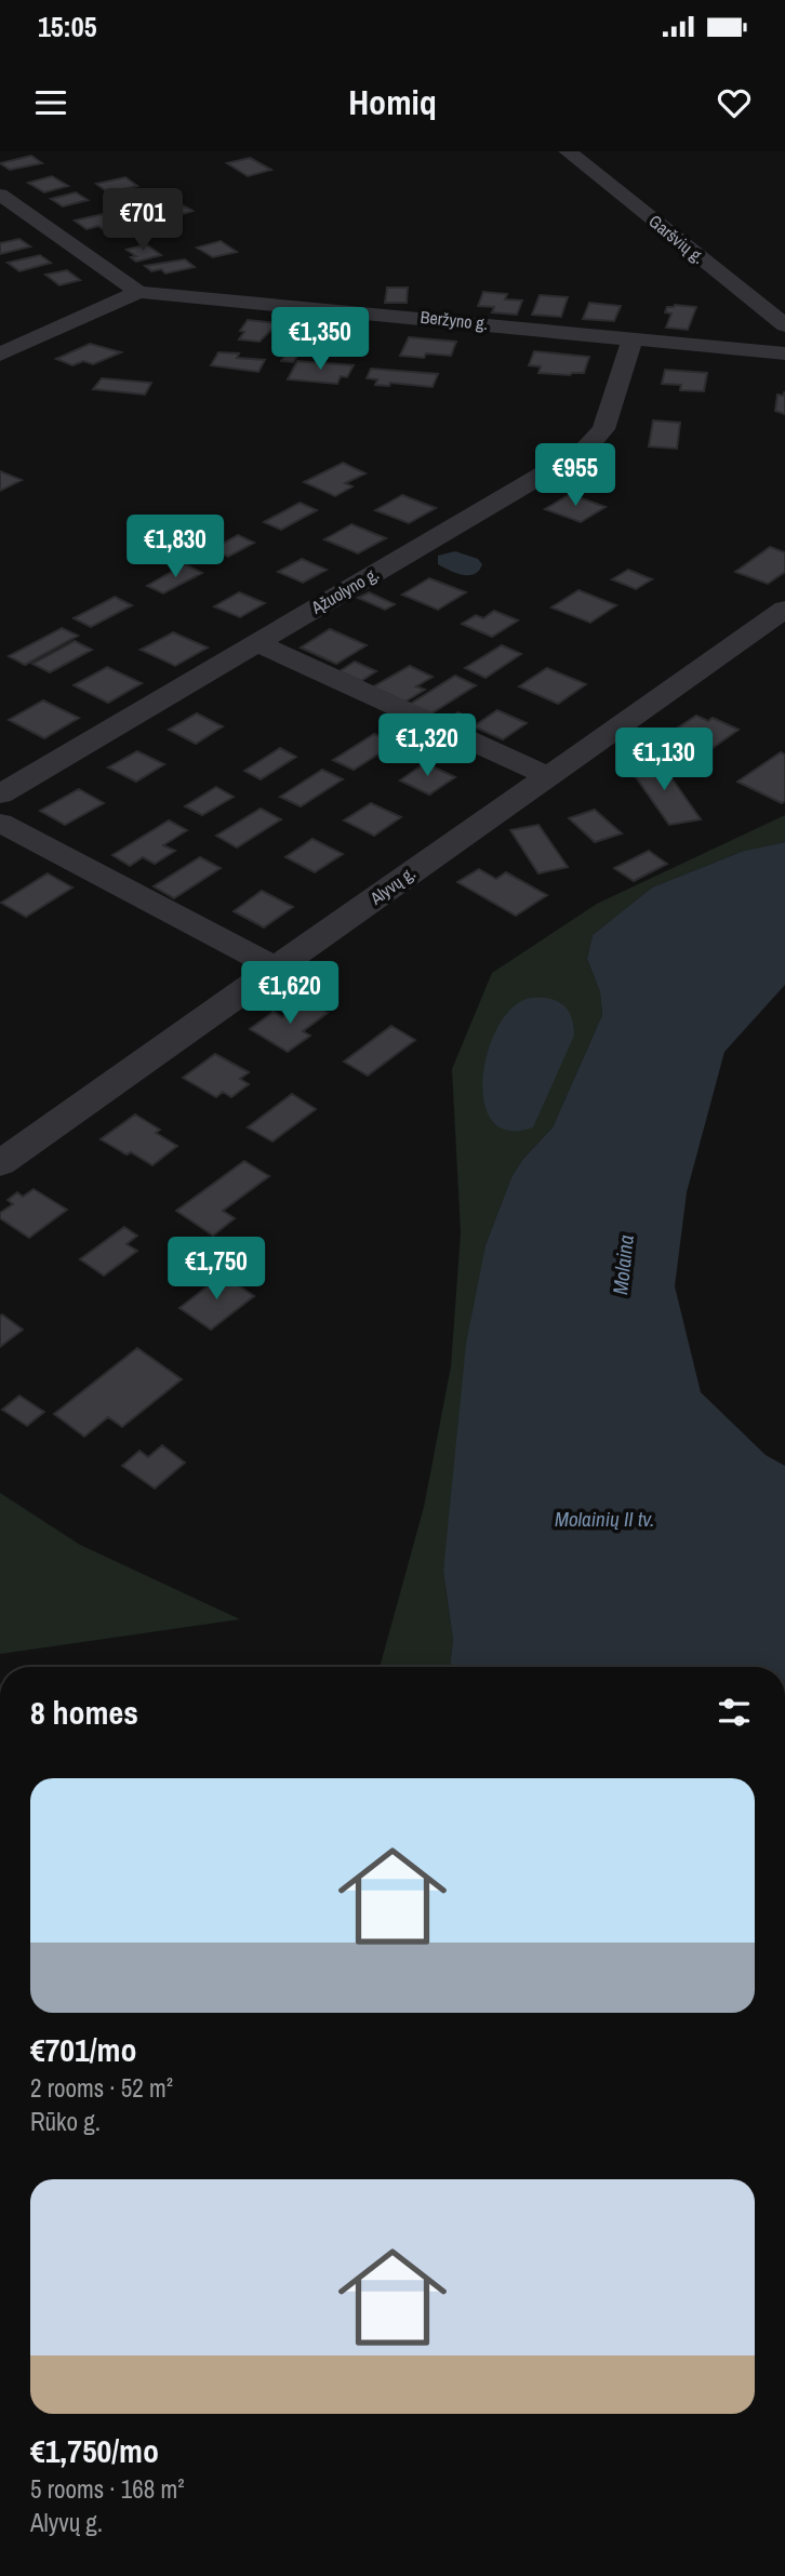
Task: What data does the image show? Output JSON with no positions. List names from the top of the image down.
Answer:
{
  "streets": {
    "street": [
      "Garšvių g.",
      "Beržyno g.",
      "Ąžuolyno g.",
      "Alyvų g."
    ]
  },
  "crossings": [
    ["Beržyno g.", "Ąžuolyno g."]
  ],
  "water": ["Molaina", "Molainių II tv."],
  "page": {
    "status": "15:05",
    "header": "Homiq",
    "price": [
      "€701",
      "€1,350",
      "€955",
      "€1,830",
      "€1,320",
      "€1,130",
      "€1,620",
      "€1,750"
    ],
    "heading": "8 homes",
    "list": [
      {
        "name": "€701/mo",
        "note": "2 rooms · 52 m² · Rūko g."
      },
      {
        "name": "€1,750/mo",
        "note": "5 rooms · 168 m² · Alyvų g."
      }
    ]
  }
}
